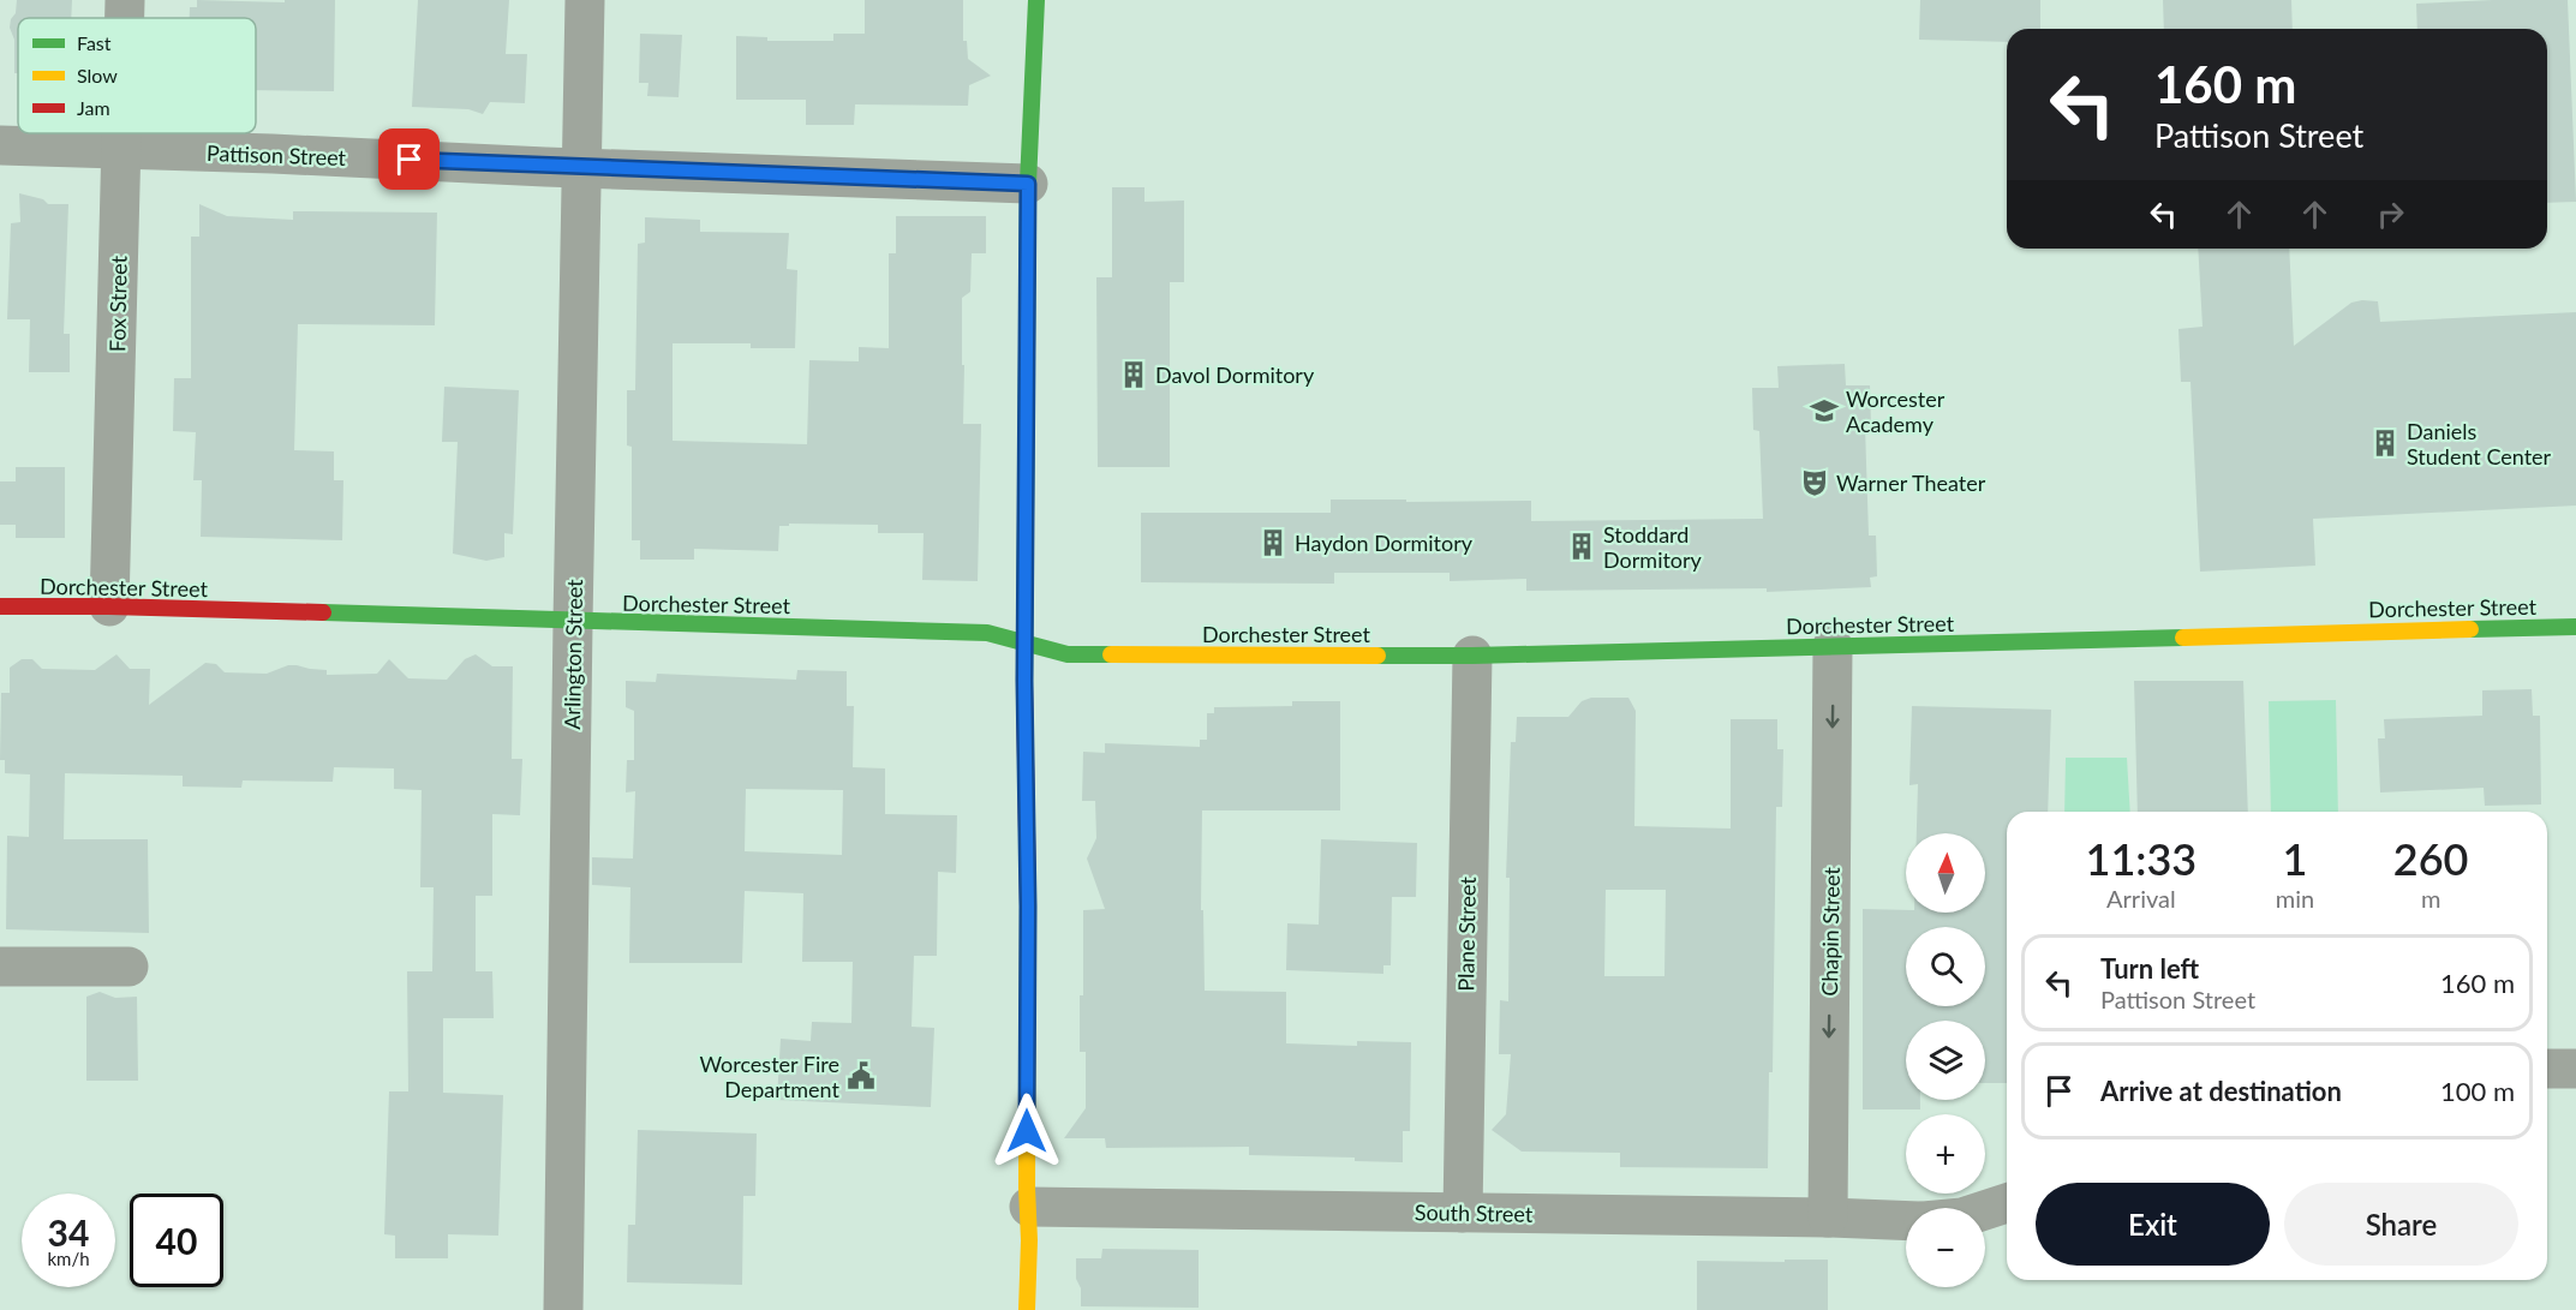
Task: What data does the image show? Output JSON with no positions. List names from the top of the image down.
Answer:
{
  "streets": {
    "street": [
      "Pattison Street",
      "Fox Street",
      "Dorchester Street",
      "Arlington Street",
      "Chapin Street",
      "Plane Street",
      "South Street"
    ]
  },
  "crossings": [
    ["Pattison Street", "Fox Street"],
    ["Pattison Street", "Arlington Street"],
    ["Fox Street", "Dorchester Street"],
    ["Dorchester Street", "Arlington Street"],
    ["Dorchester Street", "Chapin Street"],
    ["Dorchester Street", "Plane Street"],
    ["Chapin Street", "South Street"],
    ["Plane Street", "South Street"]
  ],
  "one_way": ["Chapin Street"],
  "places": {
    "building": [
      "Davol Dormitory",
      "Daniels Student Center",
      "Haydon Dormitory",
      "Stoddard Dormitory"
    ],
    "school or university": ["Worcester Academy"],
    "theatre": ["Warner Theater"],
    "public building": ["Worcester Fire Department"]
  },
  "legend": ["Fast", "Slow", "Jam"],
  "north": "top",
  "page": {
    "turn": ["160 m", "Pattison Street"],
    "eta": [
      "11:33",
      "Arrival",
      "1",
      "min",
      "260",
      "m"
    ],
    "map_buttons": ["+", "−"],
    "list": [
      {
        "name": "Turn left",
        "note": "Pattison Street",
        "value": "160 m"
      },
      {
        "name": "Arrive at destination",
        "value": "100 m"
      }
    ],
    "buttons": ["Exit", "Share"],
    "speed": "34 km/h",
    "limit": "40"
  }
}
